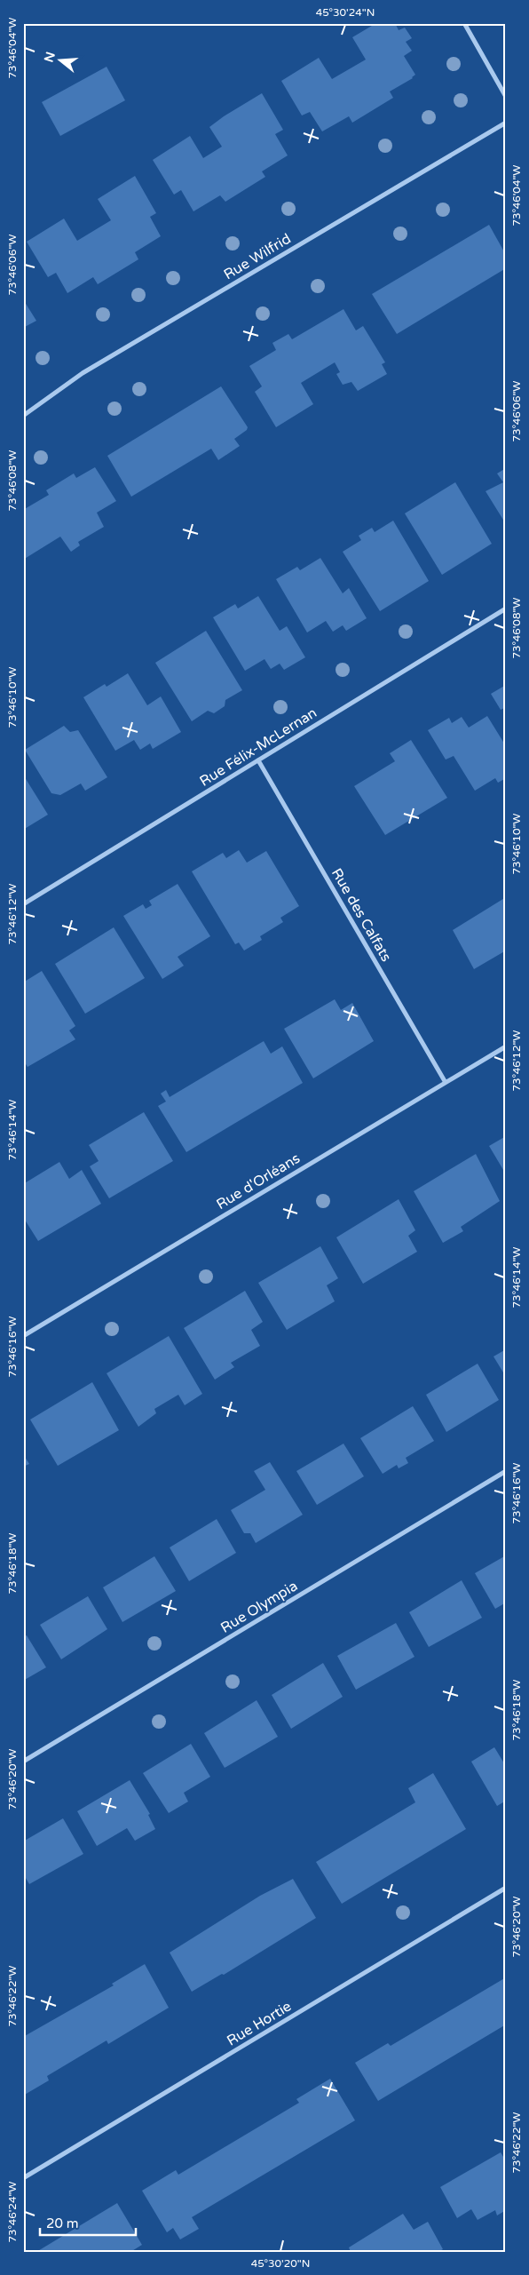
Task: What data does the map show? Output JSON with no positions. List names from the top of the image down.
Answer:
{
  "streets": {
    "street": [
      "Rue Wilfrid",
      "Rue Félix-McLernan",
      "Rue des Calfats",
      "Rue d'Orléans",
      "Rue Olympia",
      "Rue Hortie"
    ]
  },
  "crossings": [
    ["Rue Félix-McLernan", "Rue des Calfats"],
    ["Rue des Calfats", "Rue d'Orléans"]
  ],
  "scale_bar": "20 m",
  "north": "left",
  "coordinates": [
    "45°30'24\"N",
    "73°46'04\"W",
    "73°46'06\"W",
    "73°46'08\"W",
    "73°46'10\"W",
    "73°46'12\"W",
    "73°46'14\"W",
    "73°46'16\"W",
    "73°46'18\"W",
    "73°46'20\"W",
    "73°46'22\"W",
    "73°46'24\"W",
    "45°30'20\"N"
  ]
}
